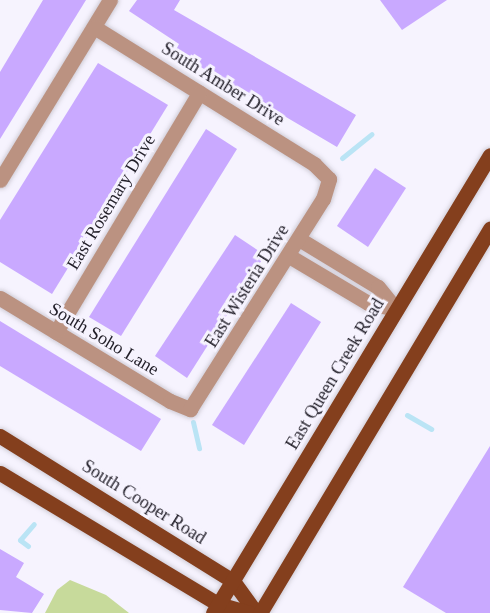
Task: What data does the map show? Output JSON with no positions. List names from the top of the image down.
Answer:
{
  "streets": {
    "main road": ["East Queen Creek Road", "South Cooper Road"],
    "street": [
      "South Amber Drive",
      "East Rosemary Drive",
      "East Wisteria Drive",
      "South Soho Lane"
    ]
  },
  "crossings": [
    ["South Amber Drive", "East Rosemary Drive"],
    ["South Amber Drive", "East Wisteria Drive"],
    ["East Rosemary Drive", "South Soho Lane"],
    ["East Wisteria Drive", "South Soho Lane"],
    ["East Queen Creek Road", "South Cooper Road"]
  ]
}
